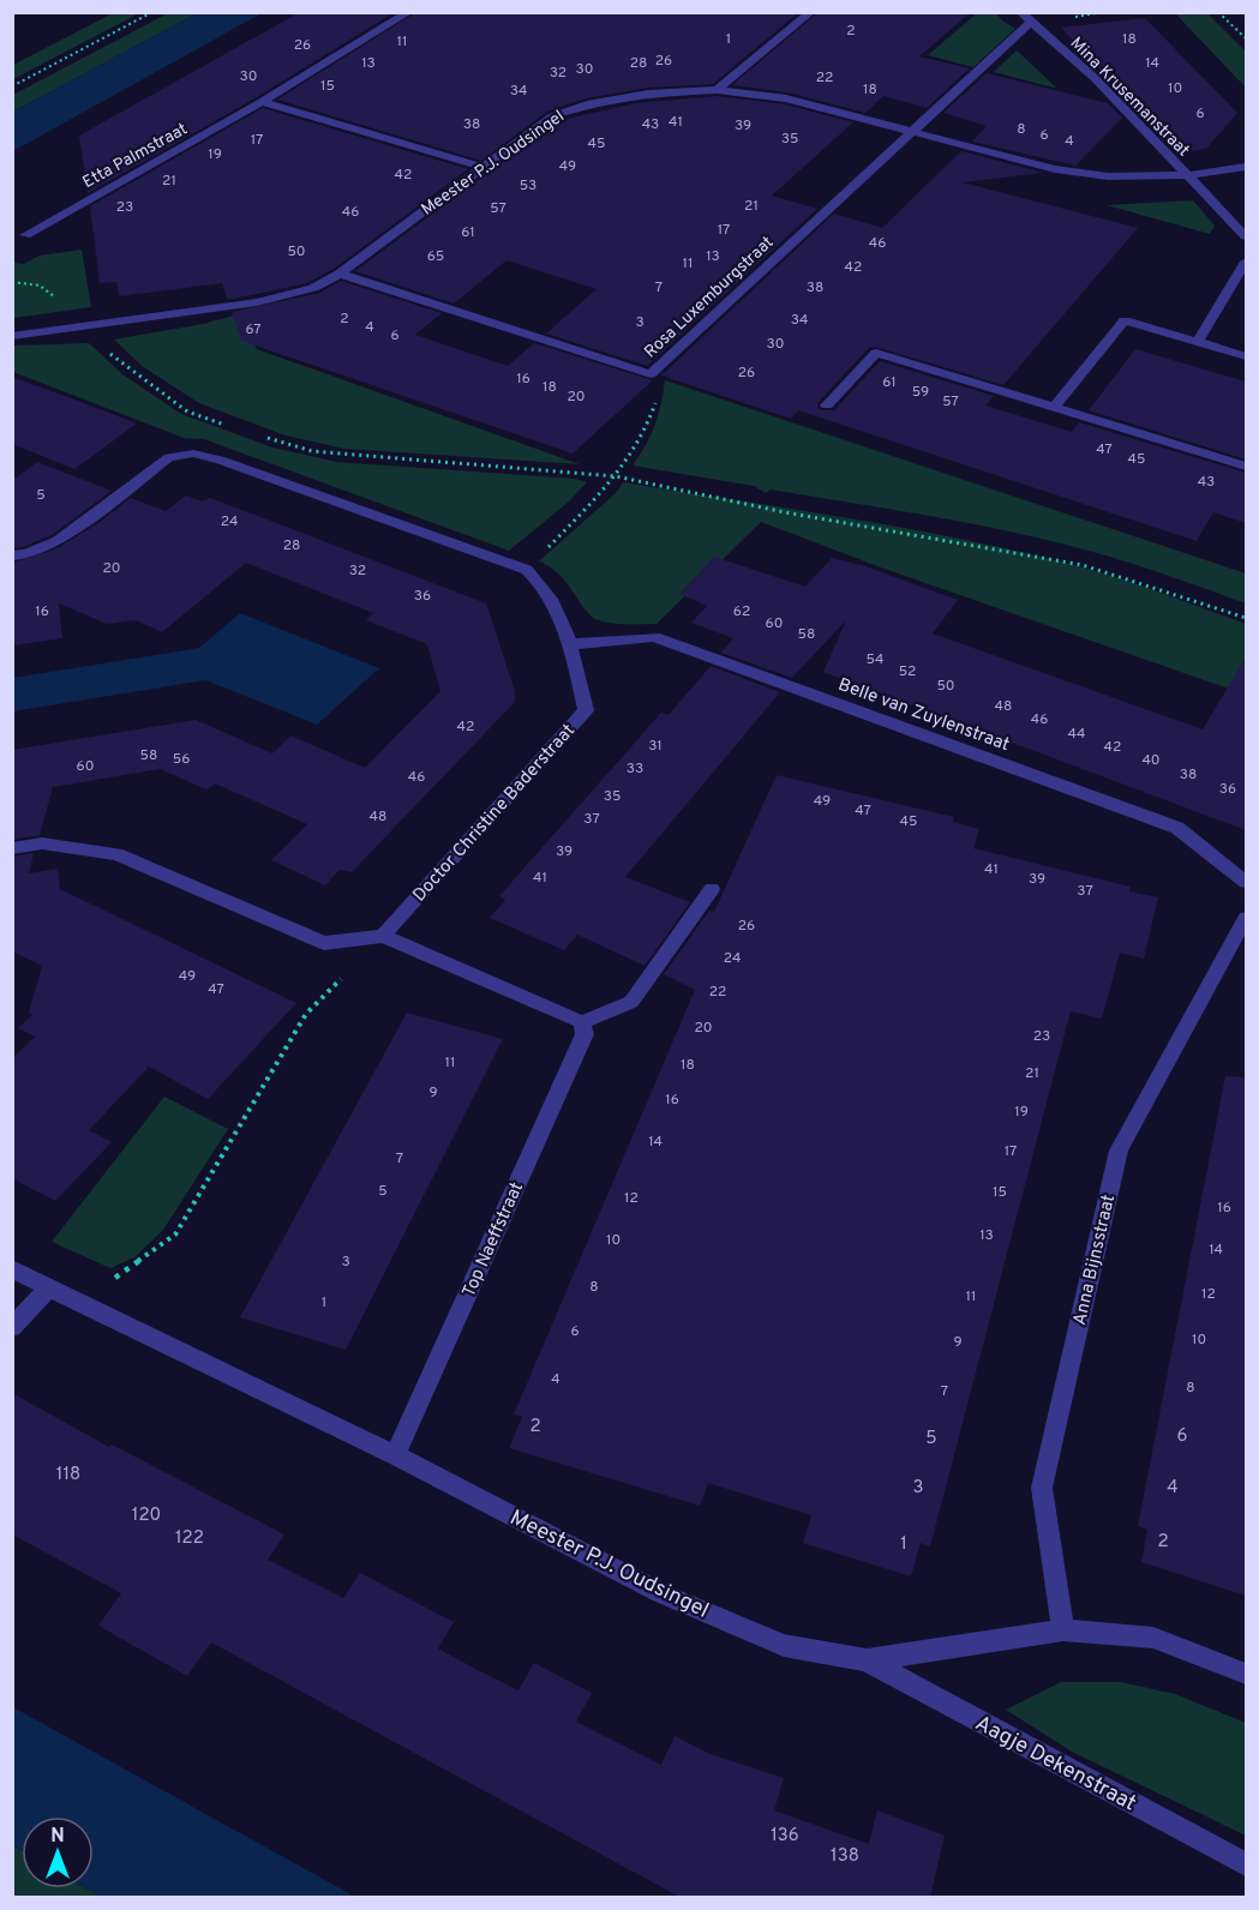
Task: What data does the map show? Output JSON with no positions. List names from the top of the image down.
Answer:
{
  "streets": {
    "street": [
      "Mina Krusemanstraat",
      "Etta Palmstraat",
      "Meester P.J. Oudsingel",
      "Rosa Luxemburgstraat",
      "Belle van Zuylenstraat",
      "Doctor Christine Baderstraat",
      "Top Naeffstraat",
      "Anna Bijnsstraat",
      "Aagje Dekenstraat"
    ]
  },
  "crossings": [
    ["Mina Krusemanstraat", "Meester P.J. Oudsingel"],
    ["Mina Krusemanstraat", "Rosa Luxemburgstraat"],
    ["Meester P.J. Oudsingel", "Rosa Luxemburgstraat"],
    ["Meester P.J. Oudsingel", "Top Naeffstraat"],
    ["Meester P.J. Oudsingel", "Anna Bijnsstraat"],
    ["Meester P.J. Oudsingel", "Aagje Dekenstraat"],
    ["Belle van Zuylenstraat", "Doctor Christine Baderstraat"]
  ],
  "house_numbers": [
    "2",
    "1",
    "18",
    "11",
    "26",
    "26",
    "13",
    "28",
    "14",
    "30",
    "32",
    "30",
    "22",
    "15",
    "10",
    "18",
    "34",
    "6",
    "41",
    "38",
    "43",
    "39",
    "8",
    "6",
    "35",
    "17",
    "4",
    "45",
    "19",
    "49",
    "42",
    "21",
    "53",
    "21",
    "23",
    "57",
    "46",
    "17",
    "61",
    "46",
    "50",
    "65",
    "13",
    "11",
    "42",
    "7",
    "38",
    "2",
    "34",
    "3",
    "4",
    "67",
    "6",
    "30",
    "26",
    "16",
    "61",
    "18",
    "59",
    "20",
    "57",
    "47",
    "45",
    "43",
    "5",
    "24",
    "28",
    "20",
    "32",
    "36",
    "16",
    "62",
    "60",
    "58",
    "54",
    "52",
    "50",
    "48",
    "46",
    "42",
    "44",
    "31",
    "42",
    "58",
    "56",
    "40",
    "60",
    "33",
    "38",
    "46",
    "36",
    "35",
    "49",
    "47",
    "48",
    "37",
    "45",
    "39",
    "41",
    "41",
    "39",
    "37",
    "26",
    "24",
    "49",
    "47",
    "22",
    "20",
    "23",
    "11",
    "18",
    "21",
    "9",
    "16",
    "19",
    "14",
    "17",
    "7",
    "5",
    "15",
    "12",
    "16",
    "13",
    "10",
    "14",
    "3",
    "8",
    "12",
    "11",
    "1",
    "6",
    "10",
    "9",
    "4",
    "8",
    "7",
    "2",
    "6",
    "5",
    "118",
    "3",
    "4",
    "120",
    "122",
    "2",
    "1",
    "136",
    "138"
  ],
  "north": "top"
}
